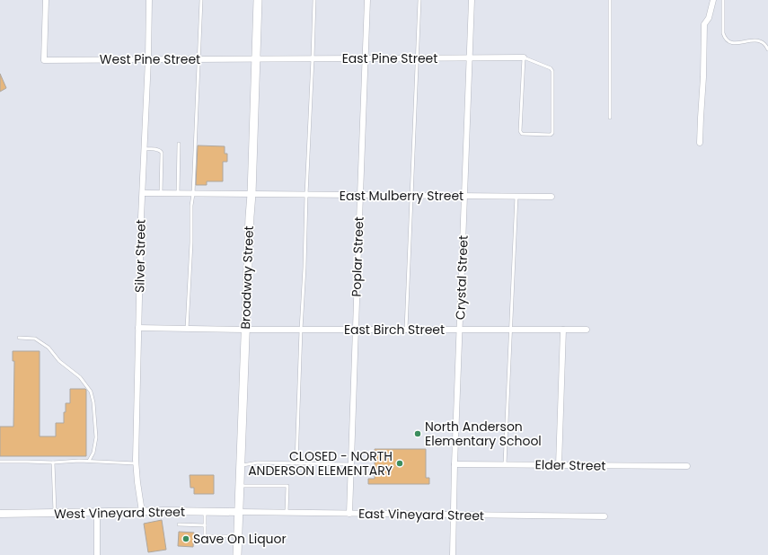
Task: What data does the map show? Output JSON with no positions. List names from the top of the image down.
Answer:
{
  "streets": {
    "main road": ["Broadway Street"],
    "street": [
      "East Pine Street",
      "West Pine Street",
      "East Mulberry Street",
      "Silver Street",
      "Poplar Street",
      "Crystal Street",
      "East Birch Street",
      "Elder Street",
      "West Vineyard Street",
      "East Vineyard Street"
    ]
  },
  "crossings": [
    ["East Pine Street", "West Pine Street"],
    ["East Pine Street", "Poplar Street"],
    ["East Pine Street", "Broadway Street"],
    ["East Pine Street", "Crystal Street"],
    ["West Pine Street", "Silver Street"],
    ["West Pine Street", "Broadway Street"],
    ["East Mulberry Street", "Silver Street"],
    ["East Mulberry Street", "Poplar Street"],
    ["East Mulberry Street", "Broadway Street"],
    ["East Mulberry Street", "Crystal Street"],
    ["Silver Street", "East Birch Street"],
    ["Silver Street", "West Vineyard Street"],
    ["Poplar Street", "East Birch Street"],
    ["Poplar Street", "East Vineyard Street"],
    ["Broadway Street", "East Birch Street"],
    ["Broadway Street", "West Vineyard Street"],
    ["Broadway Street", "East Vineyard Street"],
    ["Crystal Street", "East Birch Street"],
    ["Crystal Street", "Elder Street"],
    ["Crystal Street", "East Vineyard Street"],
    ["West Vineyard Street", "East Vineyard Street"]
  ],
  "places": ["North Anderson Elementary School", "CLOSED - NORTH ANDERSON ELEMENTARY", "Save On Liquor"]
}
